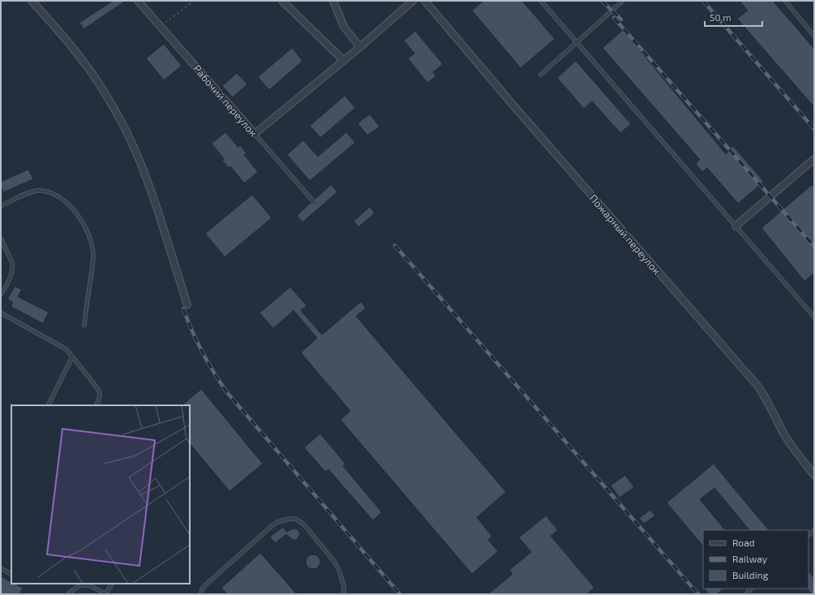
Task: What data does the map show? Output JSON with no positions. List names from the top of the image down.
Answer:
{
  "streets": {
    "street": ["Рабочий переулок", "Пожарный переулок"]
  },
  "legend": ["Road", "Railway", "Building"],
  "scale_bar": "50 m"
}
